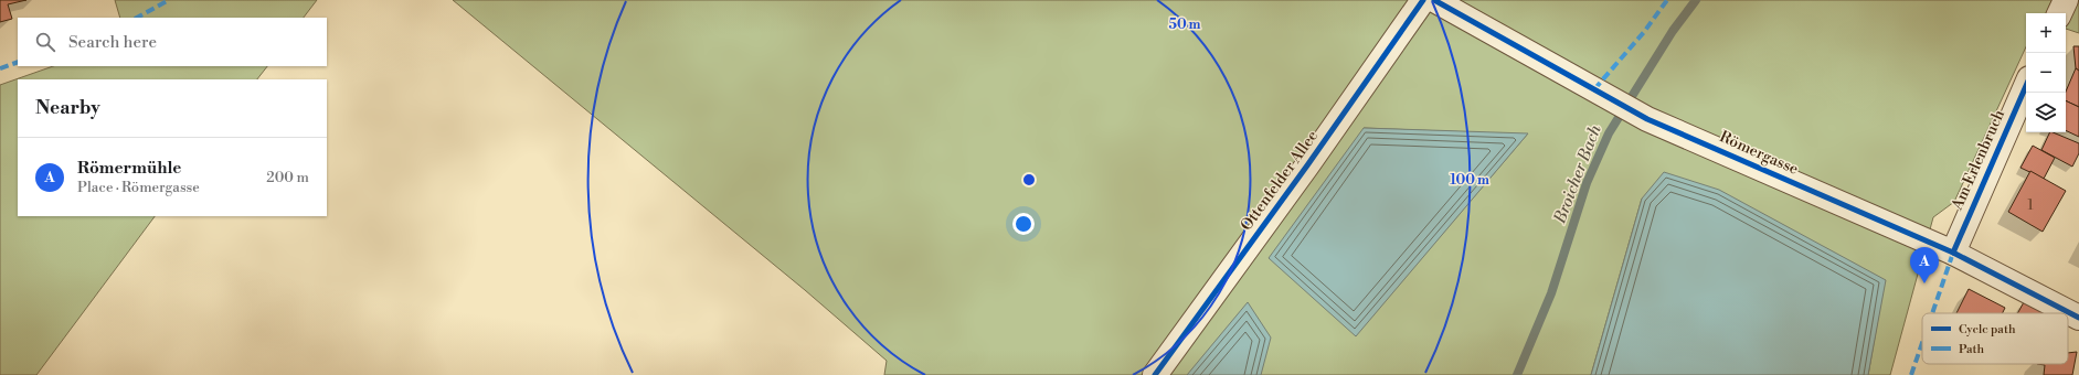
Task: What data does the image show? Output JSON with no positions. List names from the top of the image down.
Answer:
{
  "streets": {
    "street": ["Römergasse", "Am Erlenbruch", "Ottenfelder Allee"]
  },
  "crossings": [
    ["Römergasse", "Am Erlenbruch"]
  ],
  "water": ["Broicher Bach"],
  "house_numbers": ["1"],
  "legend": ["Cycle path", "Path"],
  "page": {
    "map_buttons": ["+", "−"],
    "search": "Search here",
    "heading": "Nearby",
    "list": [
      {
        "mark": "A",
        "name": "Römermühle",
        "note": "Place · Römergasse",
        "value": "200 m"
      }
    ],
    "pins": "A"
  },
  "rings": ["50 m", "100 m"]
}
